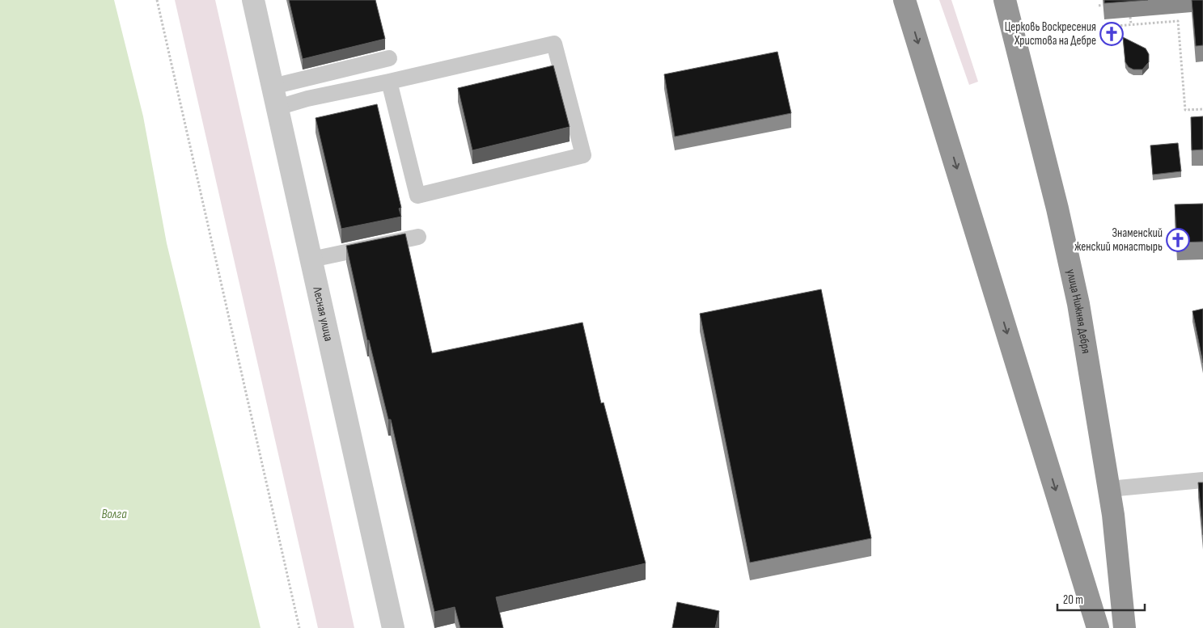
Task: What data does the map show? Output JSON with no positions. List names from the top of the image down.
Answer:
{
  "streets": {
    "highway": ["улица Нижняя Дебря"],
    "street": ["Лесная улица"]
  },
  "water": ["Волга"],
  "places": {
    "church": ["Церковь Воскресения Христова на Дебре", "Знаменский женский монастырь"]
  },
  "scale_bar": "20 m"
}
